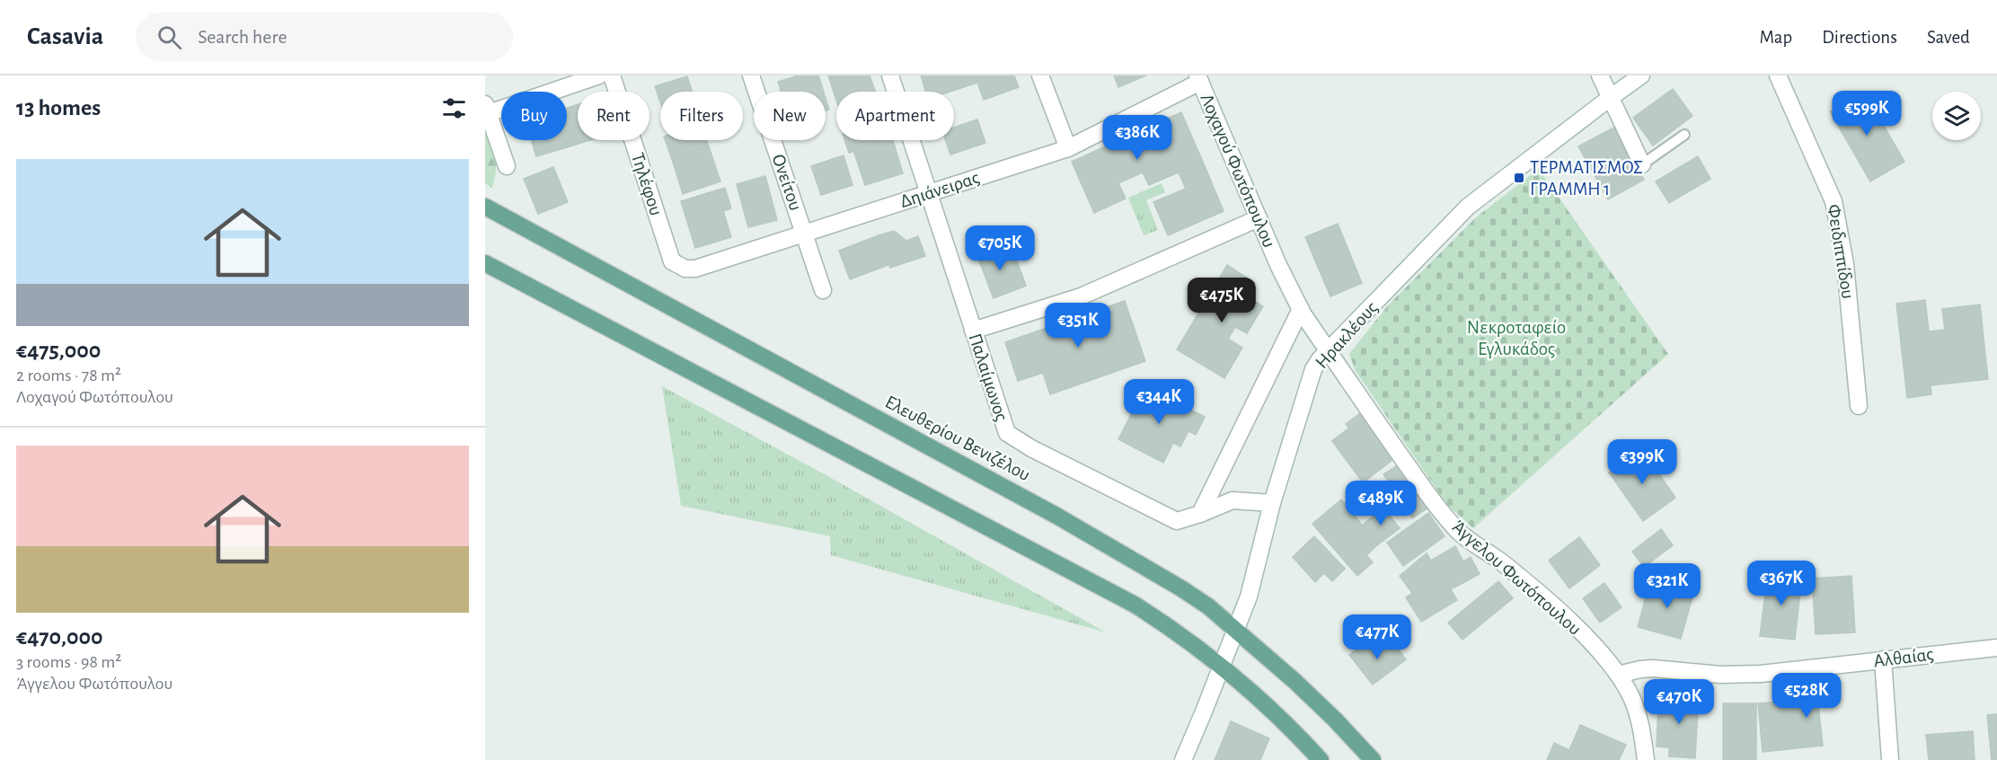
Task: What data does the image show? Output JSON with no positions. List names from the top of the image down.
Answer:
{
  "streets": {
    "main road": ["Ελευθερίου Βενιζέλου"],
    "street": [
      "Λοχαγού Φωτόπουλου",
      "Ονείτου",
      "Τηλέφου",
      "Δηιάνειρας",
      "Φειδιππίδου",
      "Ηρακλέους",
      "Παλαίμωνος",
      "Άγγελου Φωτόπουλου",
      "Αλθαίας"
    ]
  },
  "crossings": [
    ["Λοχαγού Φωτόπουλου", "Δηιάνειρας"],
    ["Λοχαγού Φωτόπουλου", "Ηρακλέους"],
    ["Λοχαγού Φωτόπουλου", "Άγγελου Φωτόπουλου"],
    ["Ονείτου", "Δηιάνειρας"],
    ["Τηλέφου", "Δηιάνειρας"],
    ["Δηιάνειρας", "Παλαίμωνος"],
    ["Ηρακλέους", "Παλαίμωνος"],
    ["Ηρακλέους", "Ελευθερίου Βενιζέλου"],
    ["Ηρακλέους", "Άγγελου Φωτόπουλου"],
    ["Άγγελου Φωτόπουλου", "Αλθαίας"]
  ],
  "parks": ["Νεκροταφείο Εγλυκάδος"],
  "places": {
    "transit": ["ΤΕΡΜΑΤΙΣΜΟΣ ΓΡΑΜΜΗ 1"]
  },
  "page": {
    "header": "Casavia",
    "search": "Search here",
    "nav": ["Map", "Directions", "Saved"],
    "heading": "13 homes",
    "price": [
      "€599K",
      "€386K",
      "€705K",
      "€475K",
      "€351K",
      "€344K",
      "€399K",
      "€489K",
      "€367K",
      "€321K",
      "€477K",
      "€528K",
      "€470K"
    ],
    "chip": [
      "Buy",
      "Rent",
      "Filters",
      "New",
      "Apartment"
    ],
    "list": [
      {
        "name": "€475,000",
        "note": "2 rooms · 78 m² · Λοχαγού Φωτόπουλου"
      },
      {
        "name": "€470,000",
        "note": "3 rooms · 98 m² · Άγγελου Φωτόπουλου"
      }
    ]
  }
}
